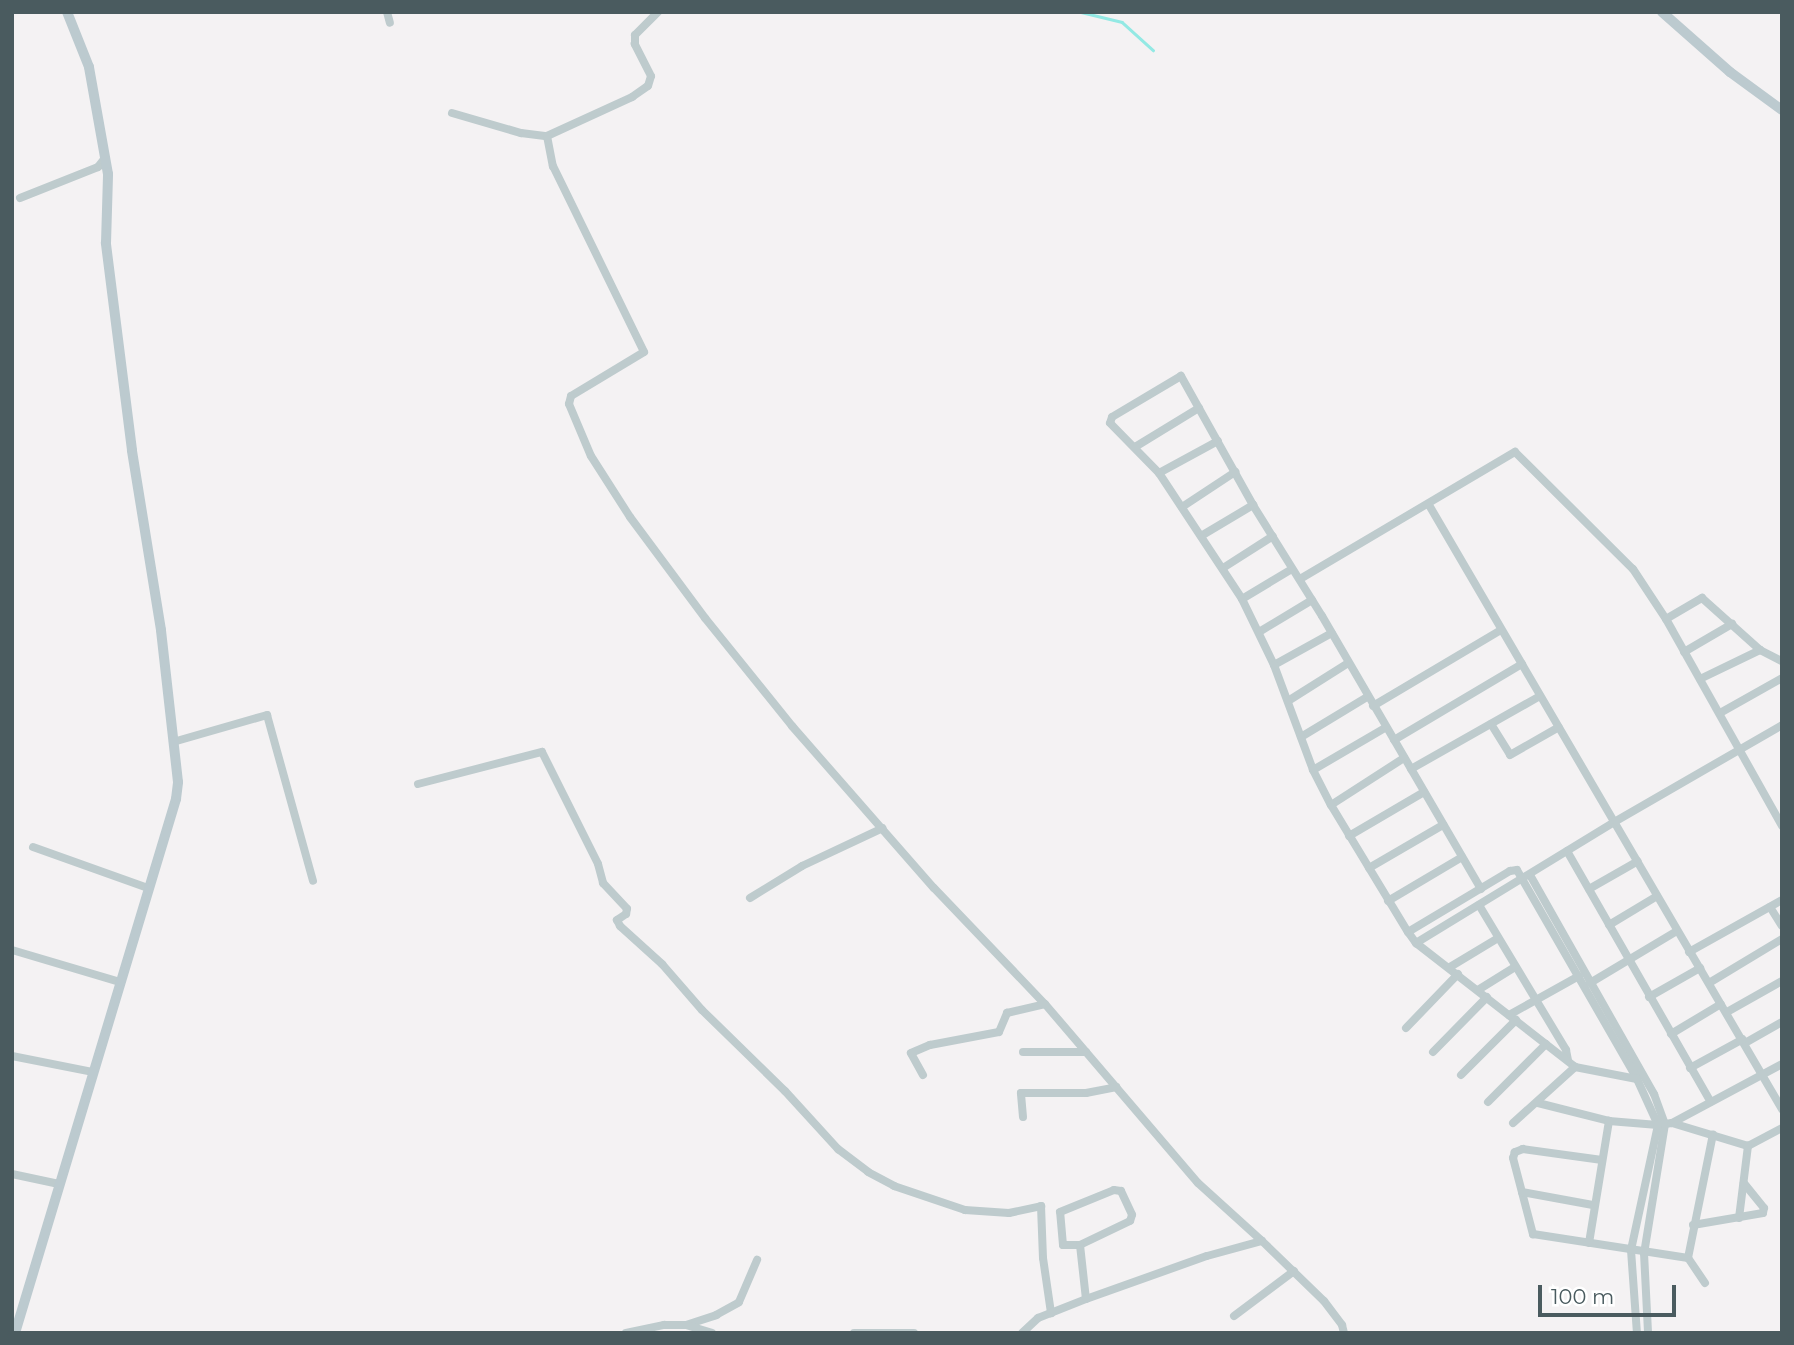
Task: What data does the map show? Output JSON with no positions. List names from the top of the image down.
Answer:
{
  "scale_bar": "100 m"
}
